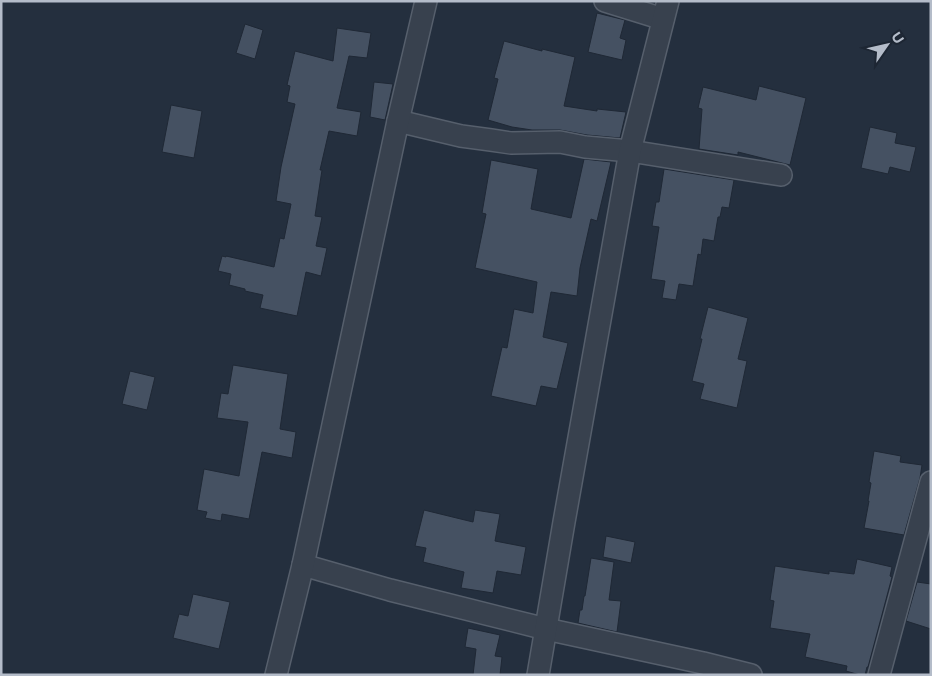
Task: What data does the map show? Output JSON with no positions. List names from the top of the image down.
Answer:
{
  "north": "top right"
}
